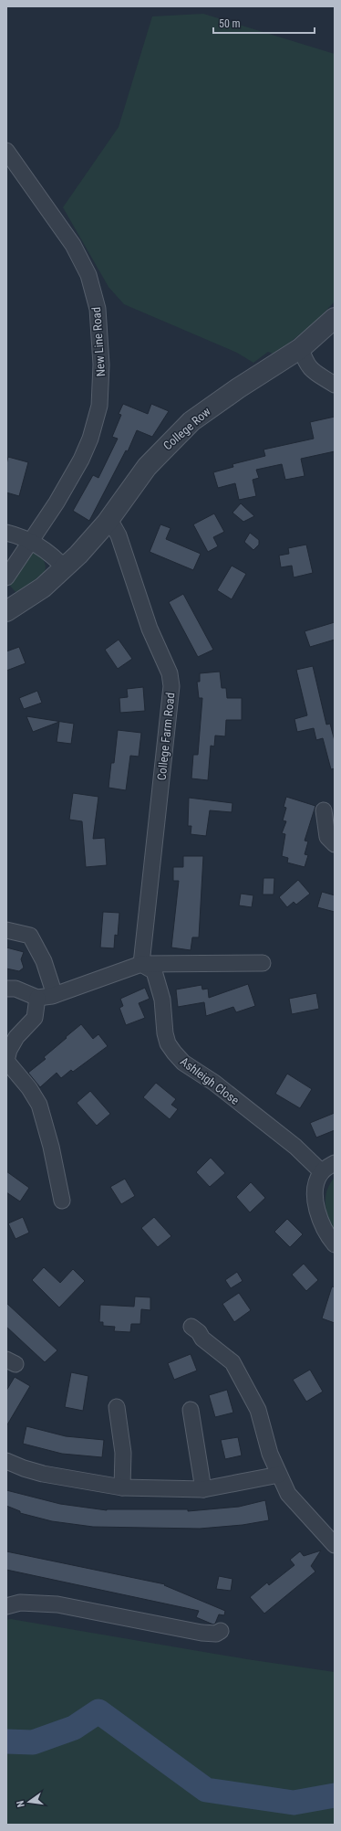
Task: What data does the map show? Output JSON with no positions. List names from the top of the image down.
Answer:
{
  "streets": {
    "street": [
      "New Line Road",
      "College Row",
      "College Farm Road",
      "Ashleigh Close"
    ]
  },
  "crossings": [
    ["College Row", "College Farm Road"],
    ["College Farm Road", "Ashleigh Close"]
  ],
  "scale_bar": "50 m",
  "north": "left"
}
